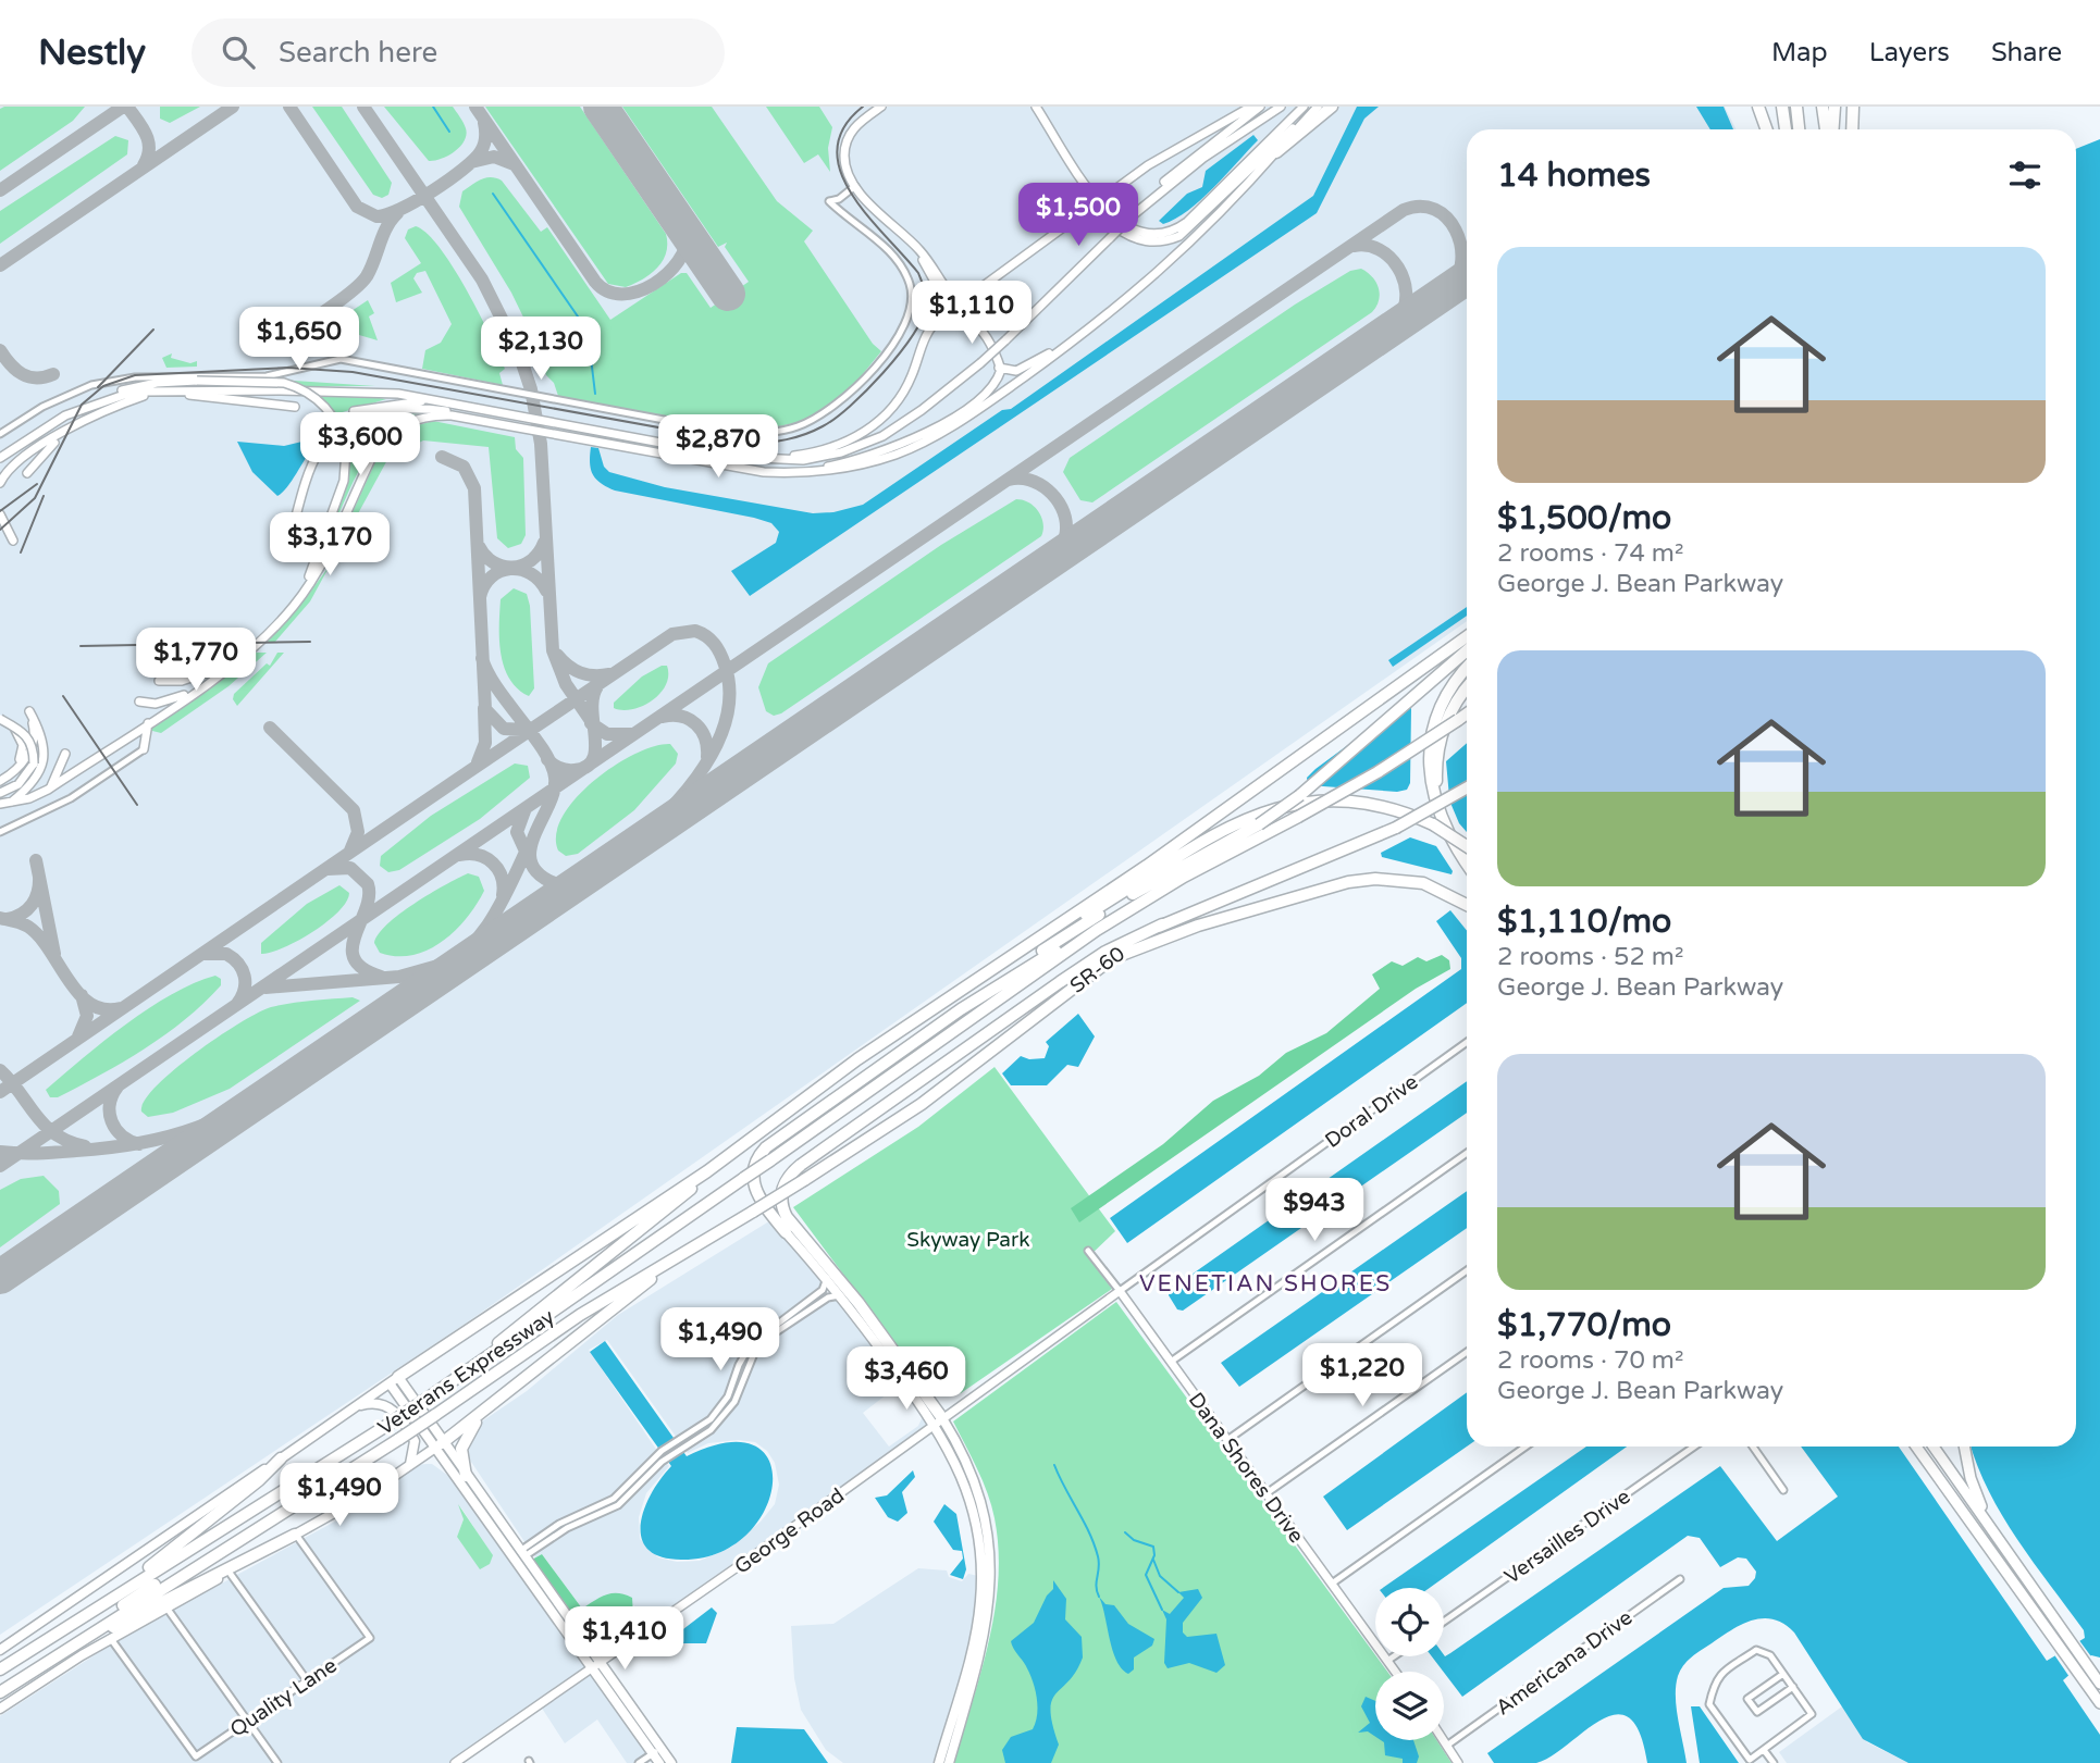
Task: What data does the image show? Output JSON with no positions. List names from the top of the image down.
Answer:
{
  "streets": {
    "highway": ["SR-60", "Veterans Expressway"],
    "street": [
      "Doral Drive",
      "Dana Shores Drive",
      "George Road",
      "Versailles Drive",
      "Americana Drive",
      "Quality Lane"
    ]
  },
  "crossings": [
    ["SR-60", "Veterans Expressway"],
    ["Doral Drive", "Dana Shores Drive"],
    ["Doral Drive", "George Road"],
    ["Dana Shores Drive", "George Road"]
  ],
  "districts": ["VENETIAN SHORES"],
  "parks": ["Skyway Park"],
  "page": {
    "header": "Nestly",
    "search": "Search here",
    "nav": ["Map", "Layers", "Share"],
    "heading": "14 homes",
    "price": [
      "$1,500",
      "$1,110",
      "$1,650",
      "$2,130",
      "$3,600",
      "$2,870",
      "$3,170",
      "$1,770",
      "$943",
      "$1,490",
      "$1,220",
      "$3,460",
      "$1,490",
      "$1,410"
    ],
    "list": [
      {
        "name": "$1,500/mo",
        "note": "2 rooms · 74 m² · George J. Bean Parkway"
      },
      {
        "name": "$1,110/mo",
        "note": "2 rooms · 52 m² · George J. Bean Parkway"
      },
      {
        "name": "$1,770/mo",
        "note": "2 rooms · 70 m² · George J. Bean Parkway"
      }
    ]
  }
}
